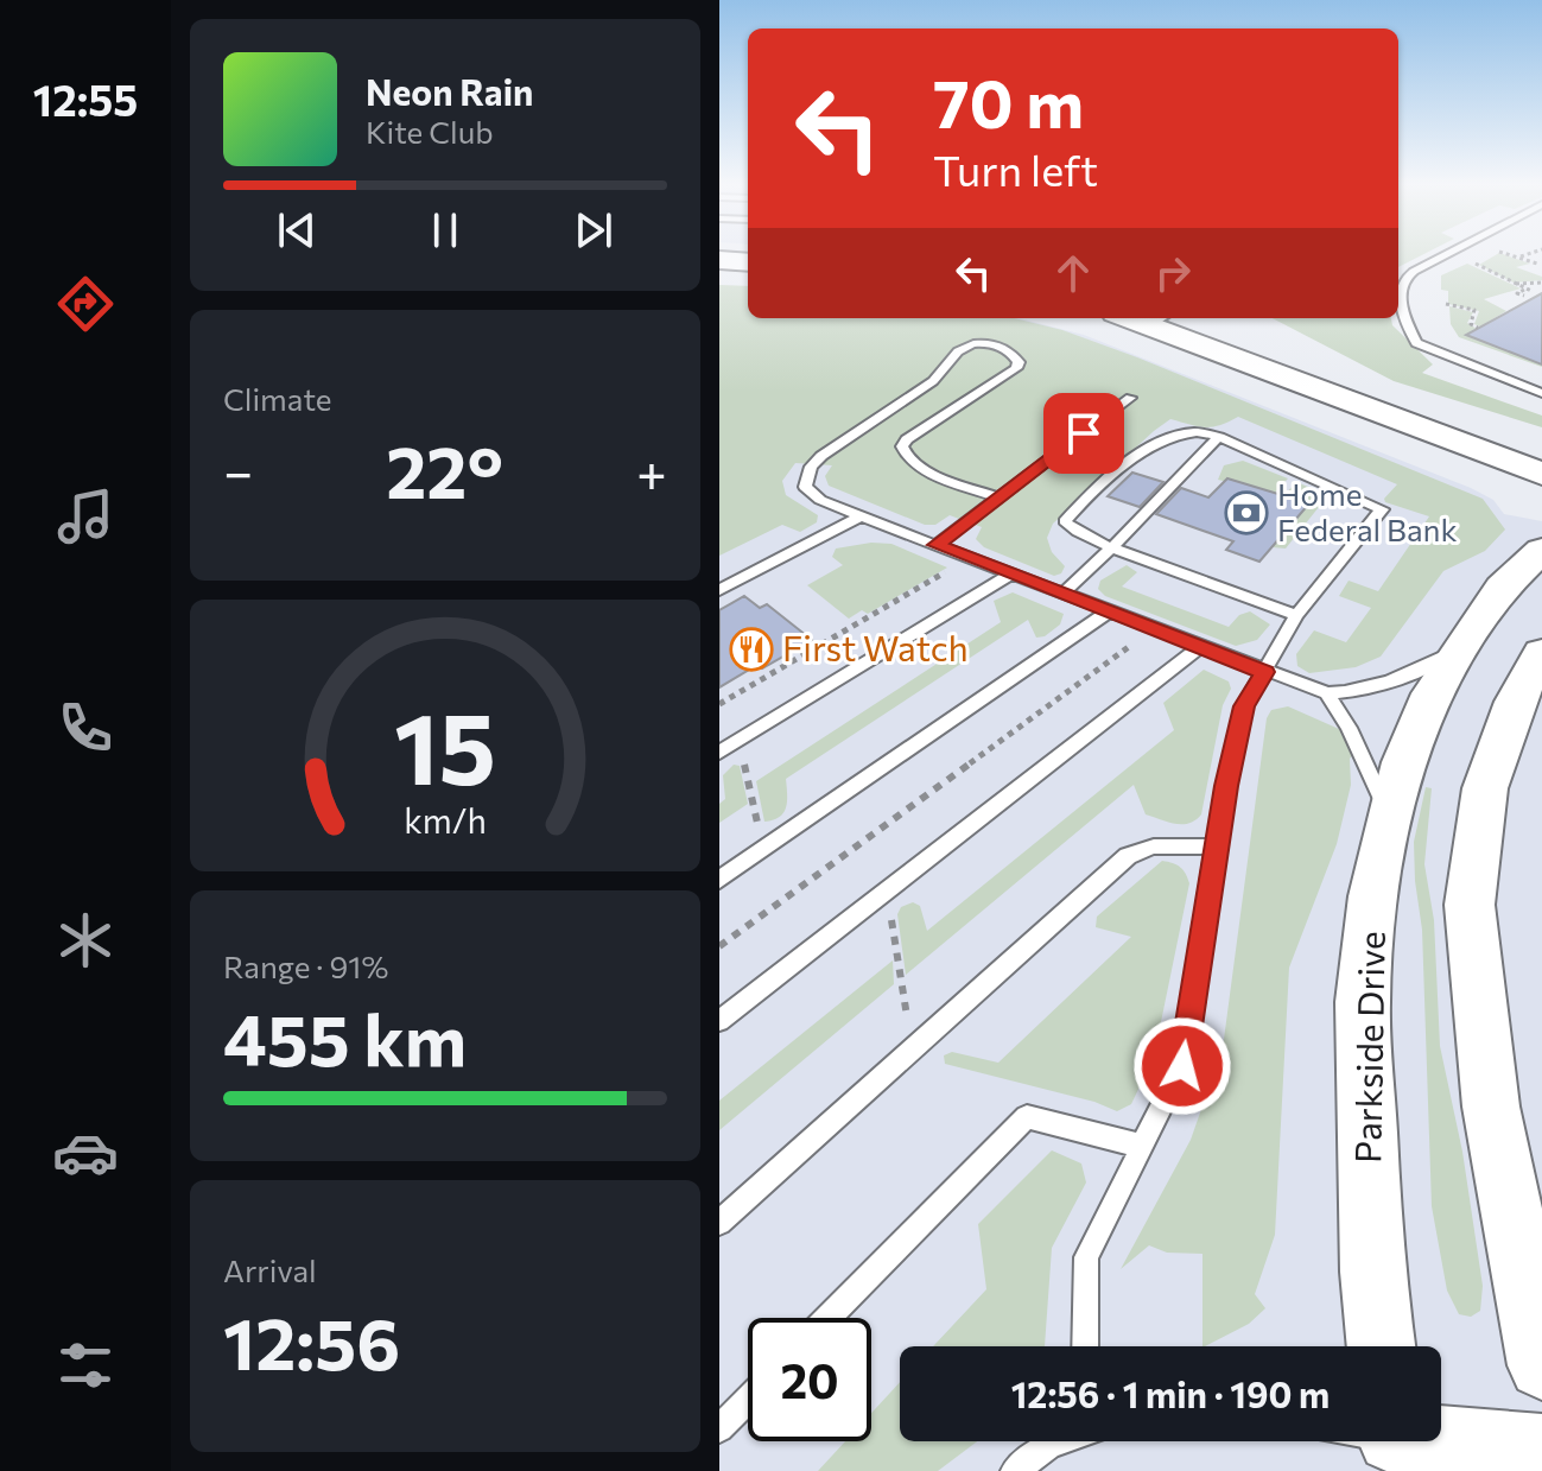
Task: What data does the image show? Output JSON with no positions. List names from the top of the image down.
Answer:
{
  "streets": {
    "street": ["Parkside Drive"]
  },
  "places": {
    "bank": ["Home Federal Bank"],
    "restaurant": ["First Watch"]
  },
  "page": {
    "tabs": "12:55",
    "turn": ["70 m", "Turn left"],
    "song": ["Neon Rain", "Kite Club"],
    "tile": [
      "Climate",
      ["Range · 91%", "455 km"],
      ["Arrival", "12:56"]
    ],
    "heat": ["−", "22°", "+"],
    "limit": "20",
    "trip": "12:56 · 1 min · 190 m",
    "gauge": ["15", "km/h"]
  }
}
